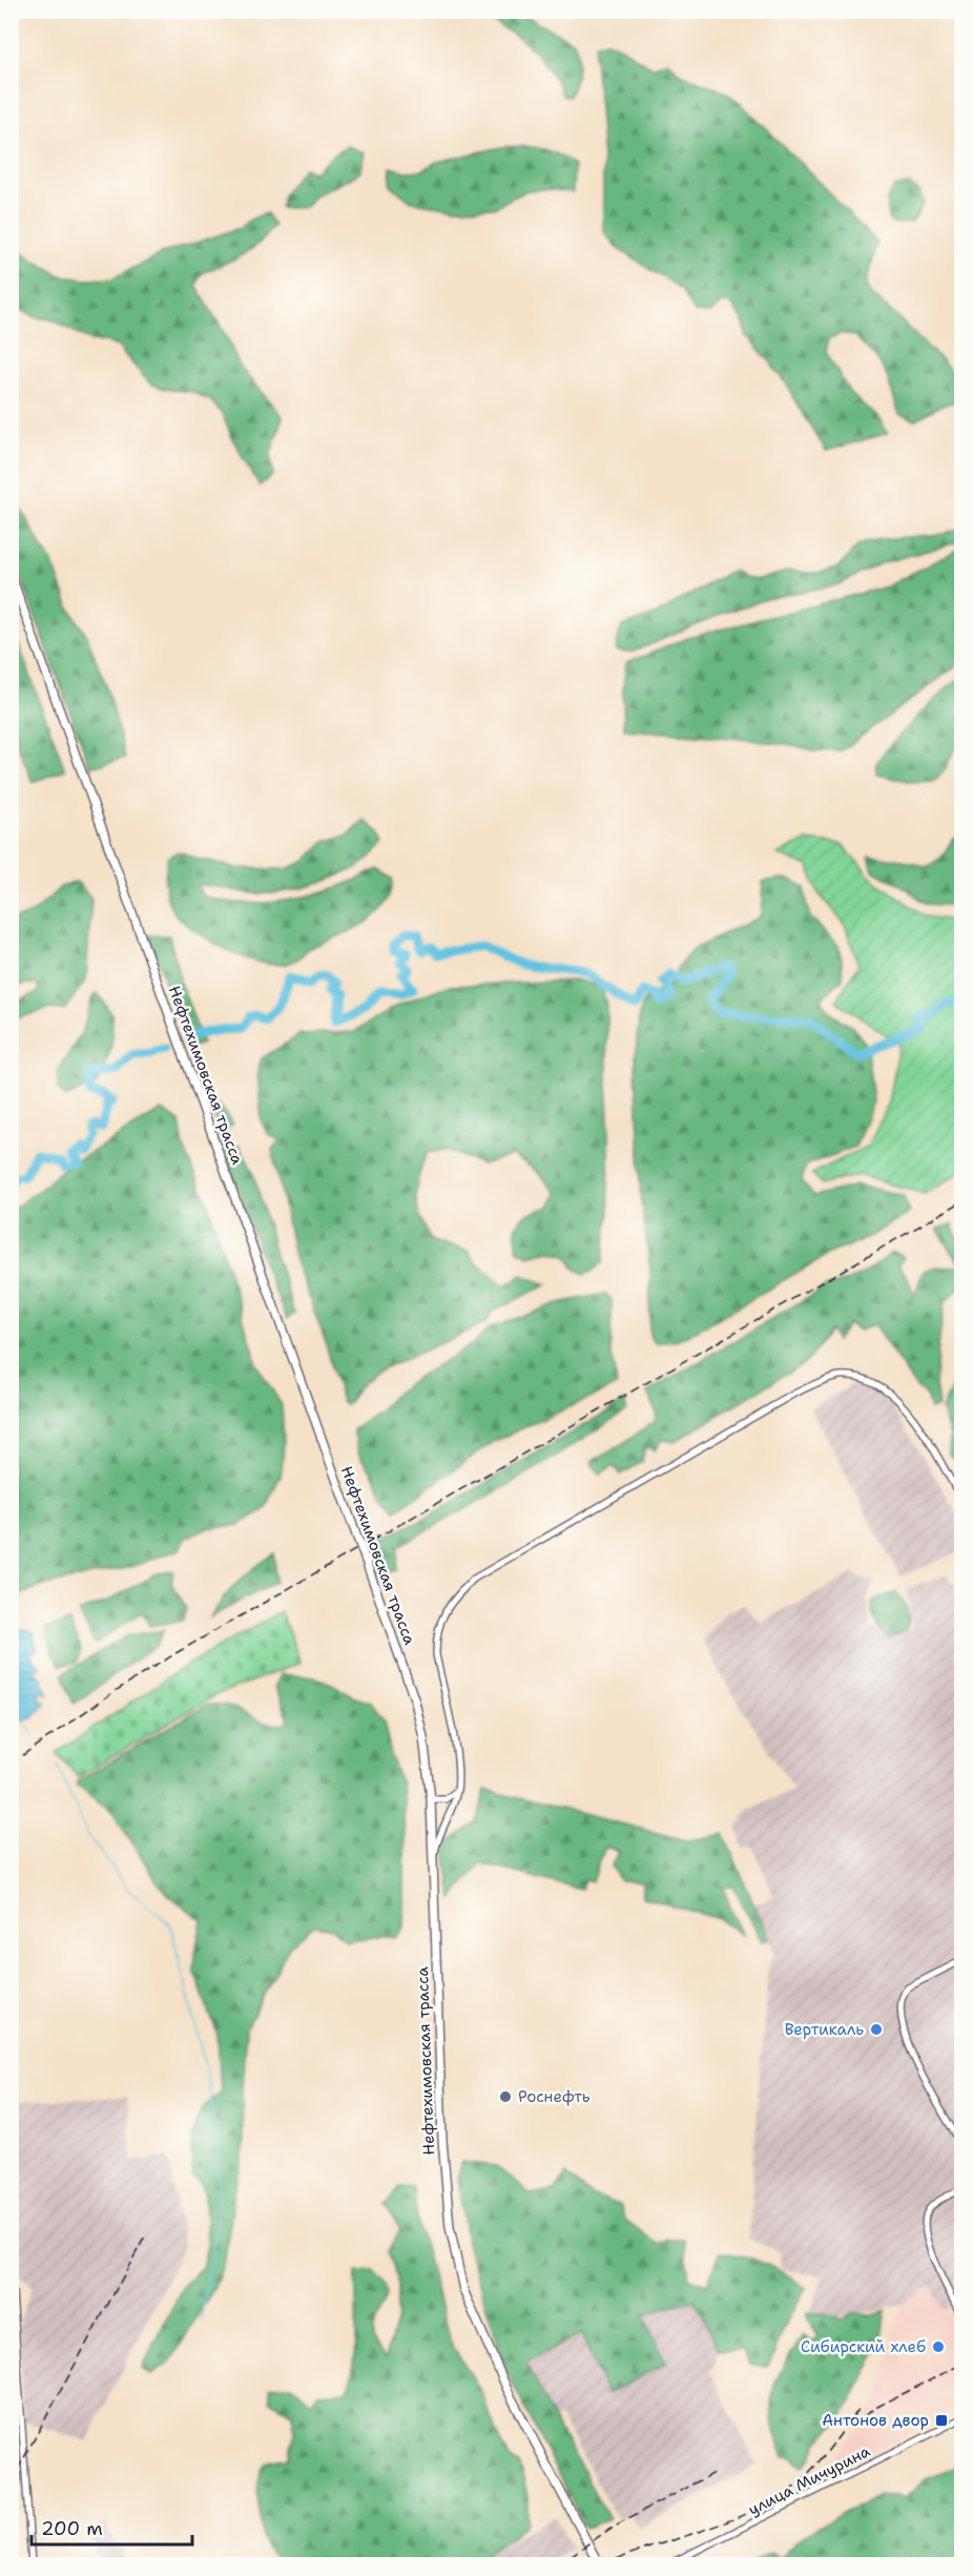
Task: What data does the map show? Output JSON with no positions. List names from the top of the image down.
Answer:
{
  "streets": {
    "main road": ["Нефтехимовская трасса"],
    "street": ["улица Мичурина"]
  },
  "places": {
    "other": ["Вертикаль", "Роснефть", "Сибирский хлеб"],
    "transit": ["Антонов двор"]
  },
  "scale_bar": "200 m"
}
